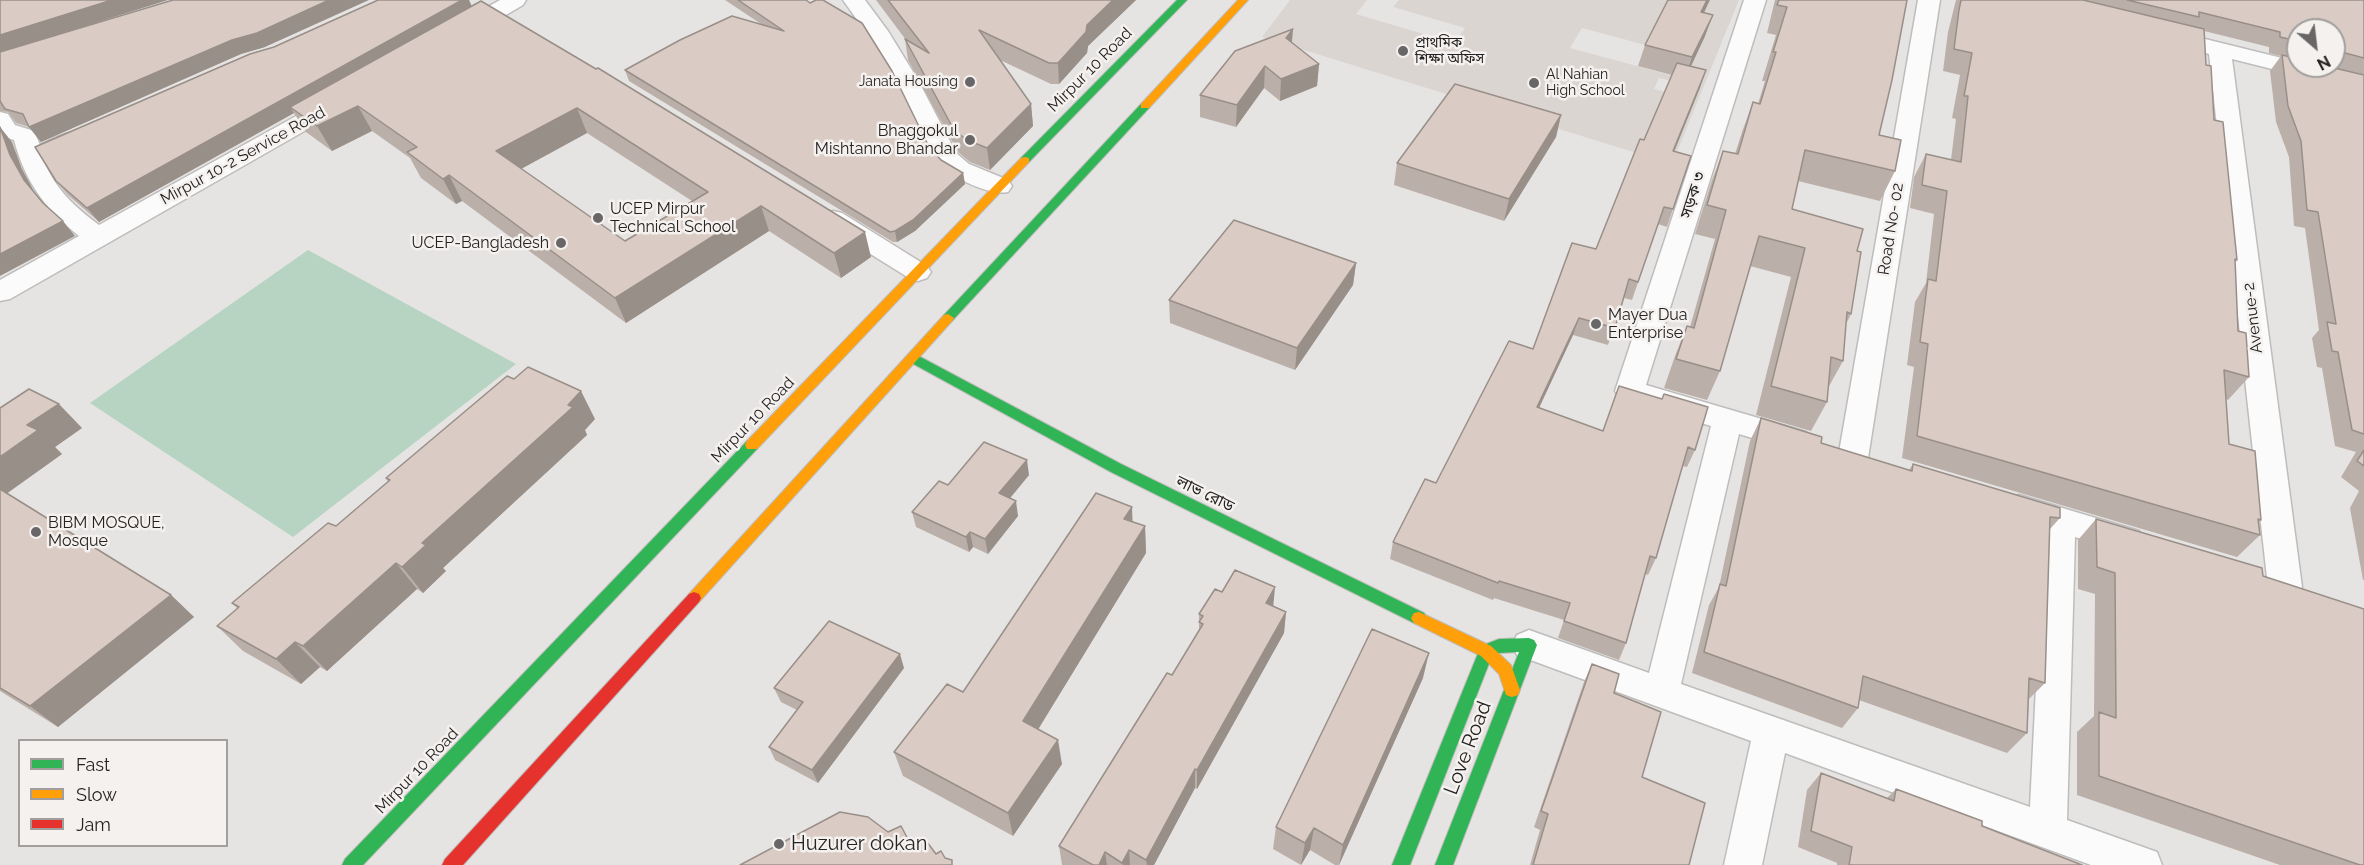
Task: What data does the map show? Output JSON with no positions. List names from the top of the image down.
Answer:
{
  "streets": {
    "main road": ["Mirpur 10 Road", "লাভ রোড", "Love Road"],
    "street": [
      "Mirpur 10-2 Service Road",
      "সড়ক ৩",
      "Road No- 02",
      "Avenue-2"
    ]
  },
  "crossings": [
    ["সড়ক ৩", "Road No- 02"],
    ["লাভ রোড", "Love Road"]
  ],
  "places": [
    "প্রাথমিক শিক্ষা অফিস",
    "Janata Housing",
    "Al Nahian High School",
    "Bhaggokul Mishtanno Bhandar",
    "UCEP Mirpur Technical School",
    "UCEP-Bangladesh",
    "Mayer Dua Enterprise",
    "BIBM MOSQUE, Mosque",
    "Huzurer dokan"
  ],
  "legend": ["Fast", "Slow", "Jam"],
  "north": "bottom right"
}
